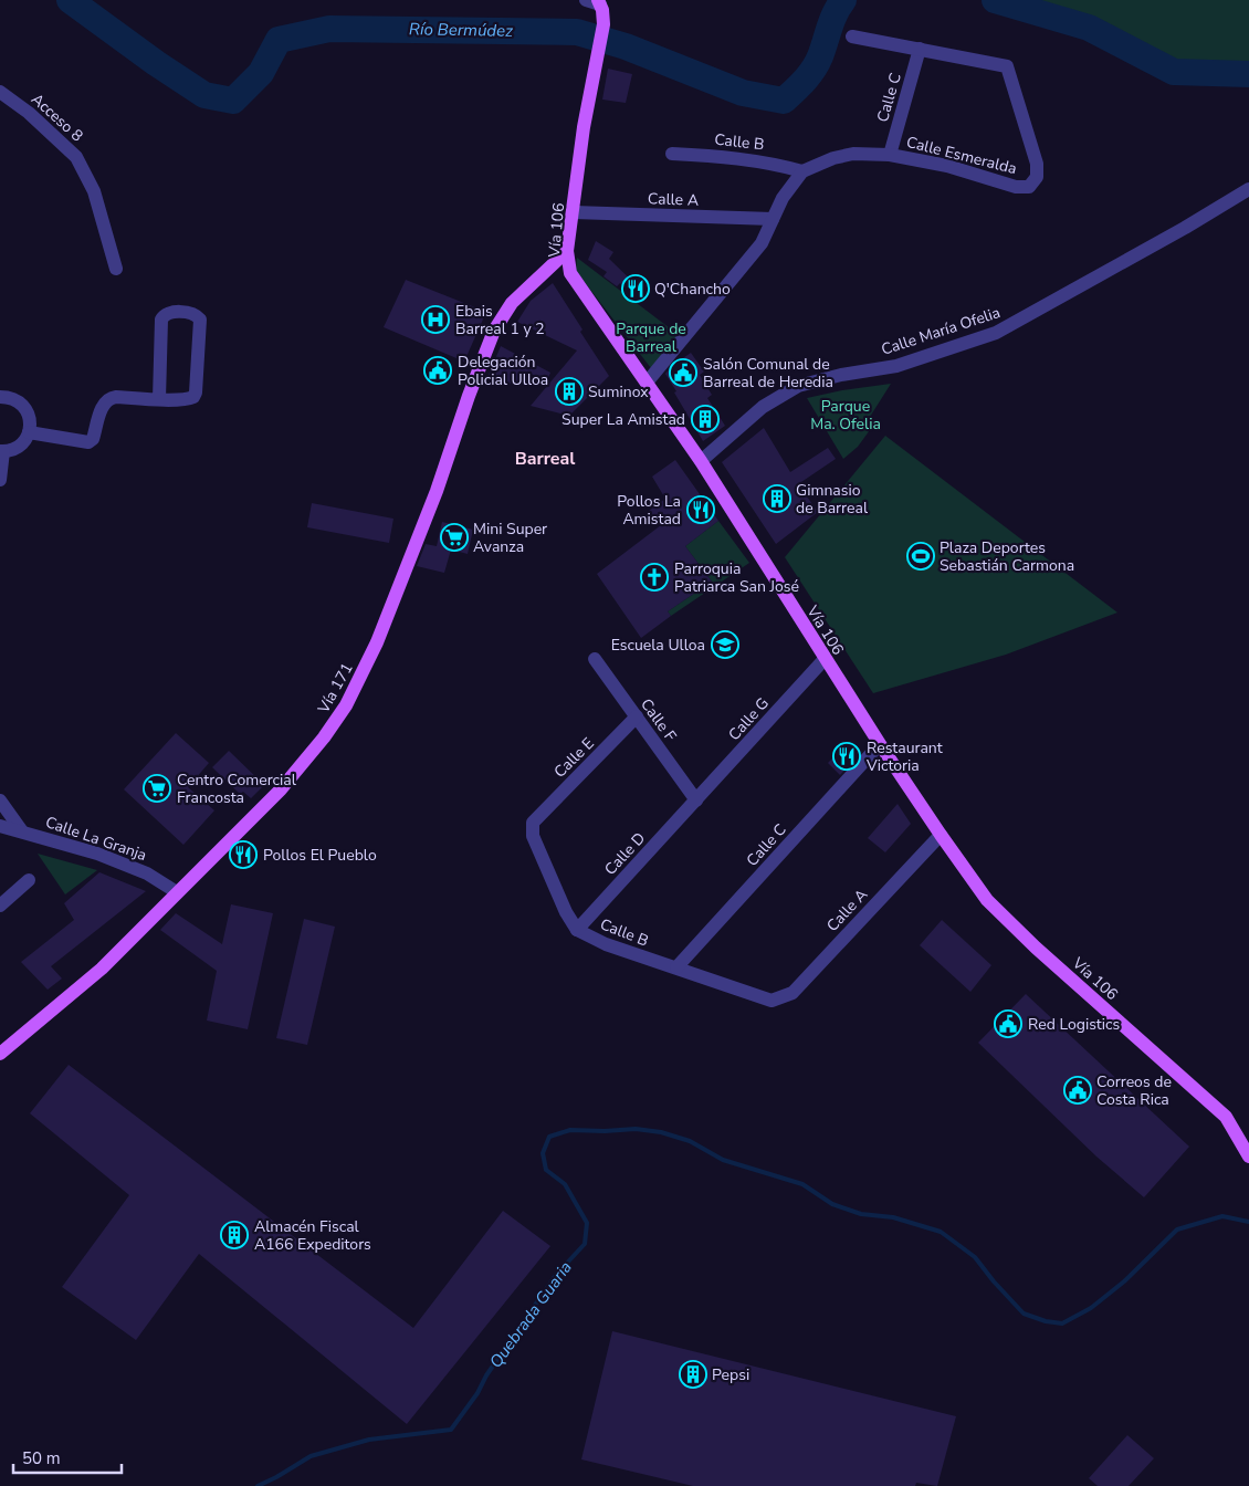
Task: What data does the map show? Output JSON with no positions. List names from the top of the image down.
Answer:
{
  "streets": {
    "main road": ["Vía 106", "Vía 171"],
    "street": [
      "Calle C",
      "Acceso 8",
      "Calle B",
      "Calle Esmeralda",
      "Calle A",
      "Calle María Ofelia",
      "Calle G",
      "Calle F",
      "Calle E",
      "Calle La Granja",
      "Calle D"
    ]
  },
  "crossings": [
    ["Calle C", "Calle B"],
    ["Calle C", "Calle Esmeralda"],
    ["Calle C", "Vía 106"],
    ["Calle B", "Calle Esmeralda"],
    ["Calle B", "Calle A"],
    ["Calle B", "Calle E"],
    ["Calle B", "Calle D"],
    ["Calle Esmeralda", "Calle A"],
    ["Calle Esmeralda", "Vía 106"],
    ["Calle A", "Vía 106"],
    ["Vía 106", "Calle María Ofelia"],
    ["Vía 106", "Vía 171"],
    ["Vía 106", "Calle G"],
    ["Vía 171", "Calle La Granja"],
    ["Calle G", "Calle F"],
    ["Calle G", "Calle D"],
    ["Calle F", "Calle E"],
    ["Calle F", "Calle D"]
  ],
  "districts": ["Barreal"],
  "water": ["Río Bermúdez", "Quebrada Guaria"],
  "parks": ["Parque de Barreal", "Parque Ma. Ofelia"],
  "places": {
    "restaurant": [
      "Q'Chancho",
      "Pollos La Amistad",
      "Restaurant Victoria",
      "Pollos El Pueblo"
    ],
    "hospital": ["Ebais Barreal 1 y 2"],
    "public building": [
      "Delegación Policial Ulloa",
      "Salón Comunal de Barreal de Heredia",
      "Red Logistics",
      "Correos de Costa Rica"
    ],
    "building": [
      "Suminox",
      "Super La Amistad",
      "Gimnasio de Barreal",
      "Almacén Fiscal A166 Expeditors",
      "Pepsi"
    ],
    "supermarket": ["Mini Super Avanza", "Centro Comercial Francosta"],
    "sports": ["Plaza Deportes Sebastián Carmona"],
    "church": ["Parroquia Patriarca San José"],
    "school or university": ["Escuela Ulloa"]
  },
  "scale_bar": "50 m"
}
